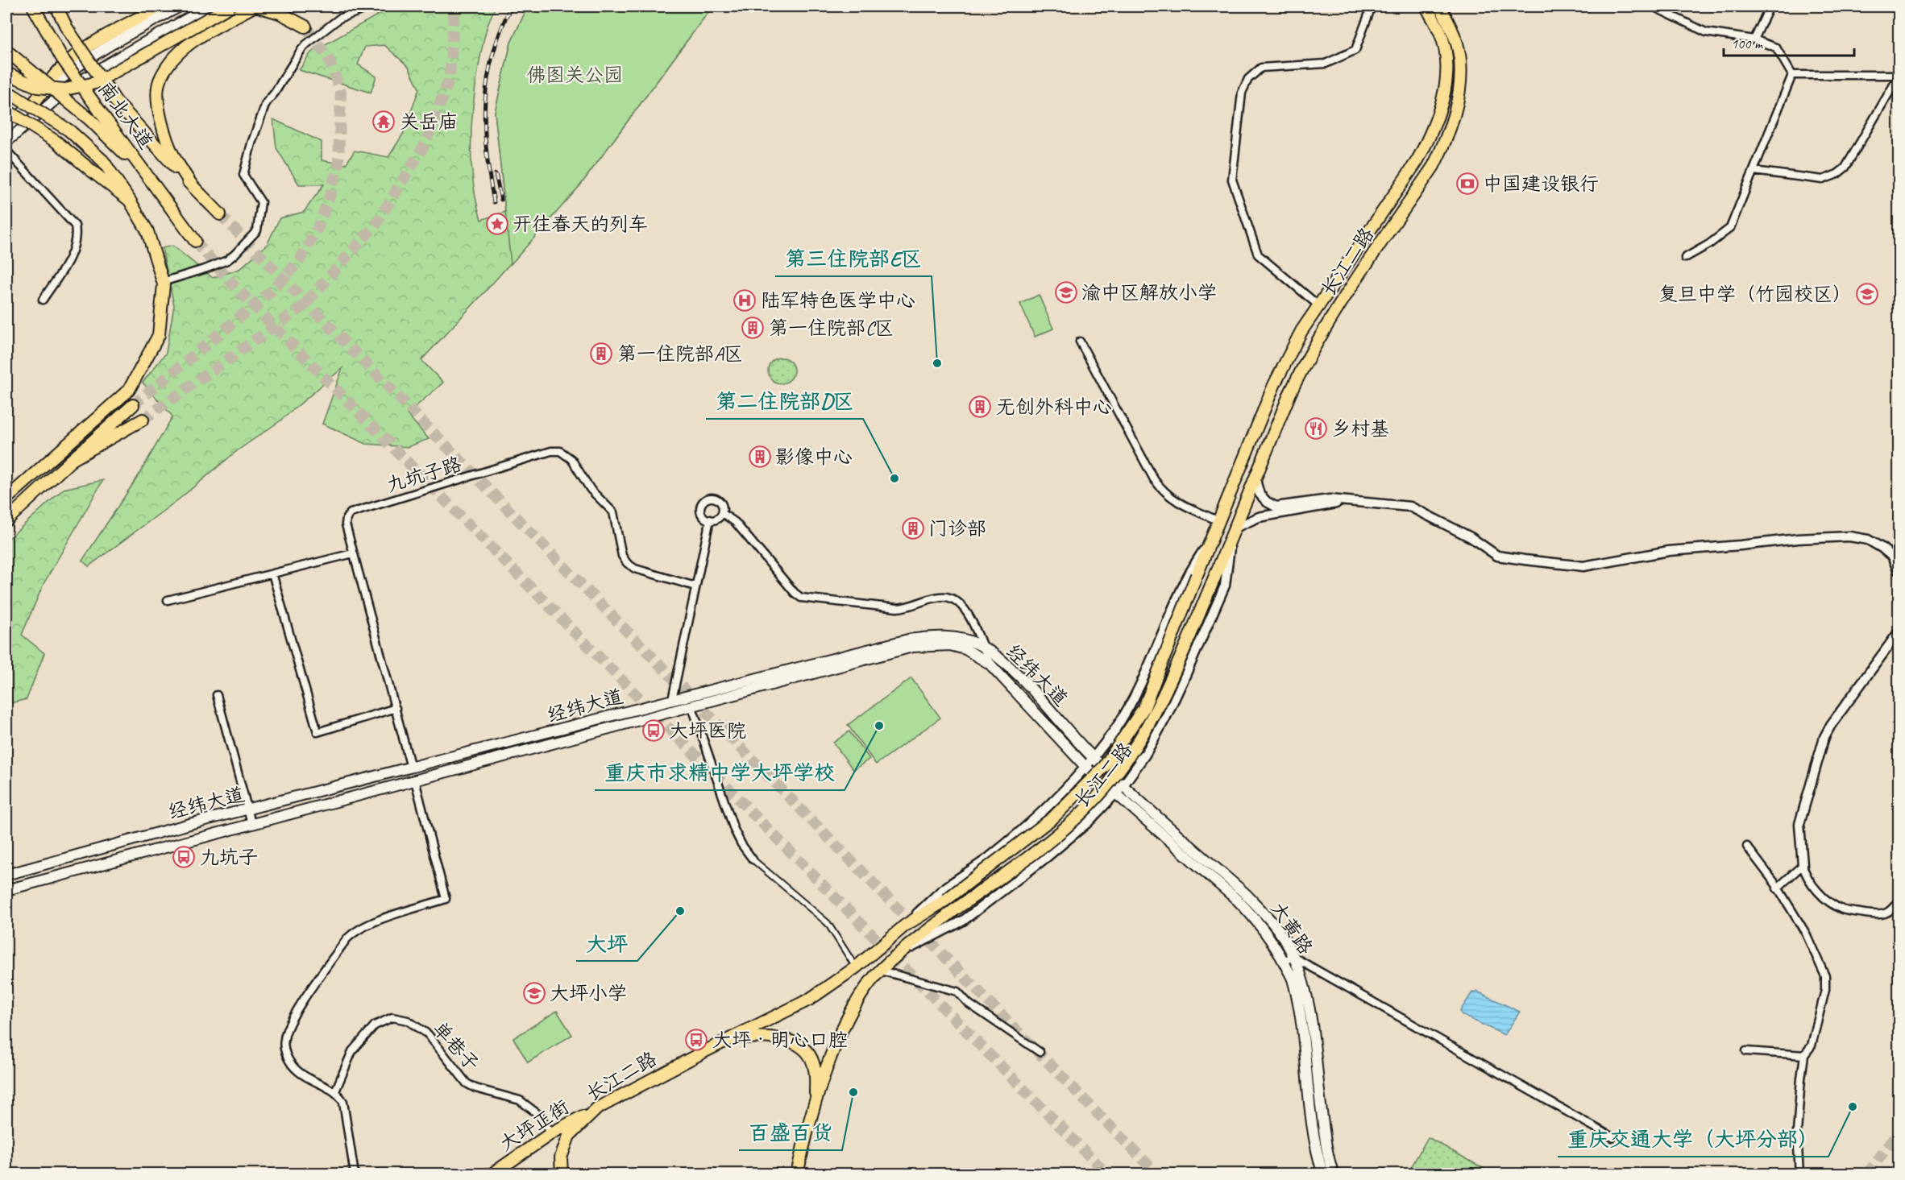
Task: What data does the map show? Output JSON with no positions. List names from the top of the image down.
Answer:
{
  "streets": {
    "main road": [
      "南北大道",
      "长江二路",
      "经纬大道",
      "大黄路",
      "大坪正街"
    ],
    "street": ["九坑子路", "单巷子"]
  },
  "crossings": [
    ["长江二路", "经纬大道"],
    ["长江二路", "大黄路"],
    ["长江二路", "大坪正街"],
    ["九坑子路", "经纬大道"],
    ["经纬大道", "大黄路"],
    ["单巷子", "大坪正街"]
  ],
  "parks": ["佛图关公园"],
  "places": {
    "temple": ["关岳庙"],
    "bank": ["中国建设银行"],
    "place": ["开往春天的列车"],
    "school or university": ["渝中区解放小学", "复旦中学（竹园校区）", "大坪小学"],
    "hospital": ["陆军特色医学中心"],
    "building": [
      "第一住院部C区",
      "第一住院部A区",
      "无创外科中心",
      "影像中心",
      "门诊部"
    ],
    "other": [
      "第三住院部E区",
      "第二住院部D区",
      "重庆市求精中学大坪学校",
      "大坪",
      "百盛百货",
      "重庆交通大学（大坪分部）"
    ],
    "restaurant": ["乡村基"],
    "bus stop": ["大坪医院", "九坑子", "大坪‧明心口腔"]
  },
  "scale_bar": "100 m"
}
